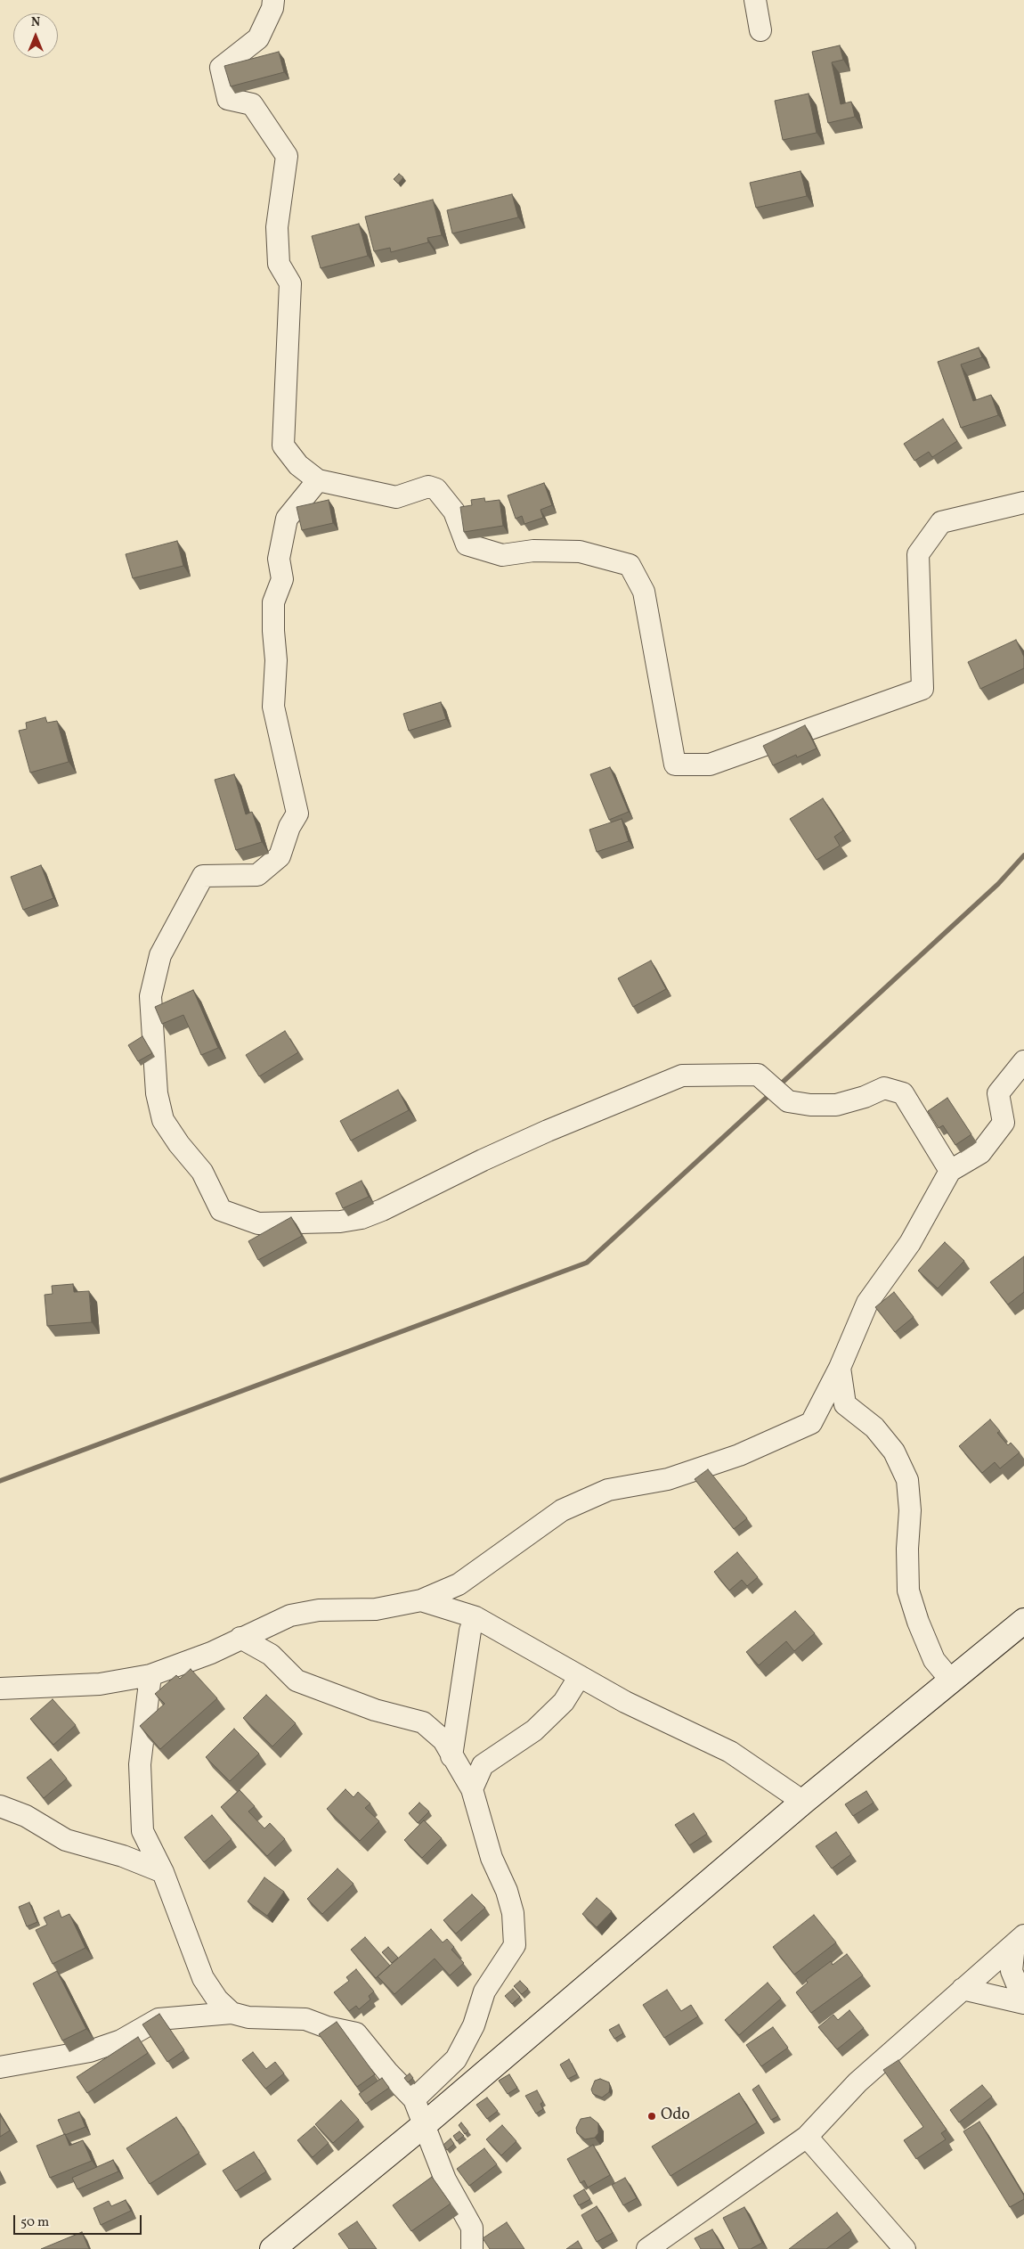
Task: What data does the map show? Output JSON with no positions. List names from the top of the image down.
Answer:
{
  "places": ["Odo"],
  "scale_bar": "50 m",
  "north": "top"
}
